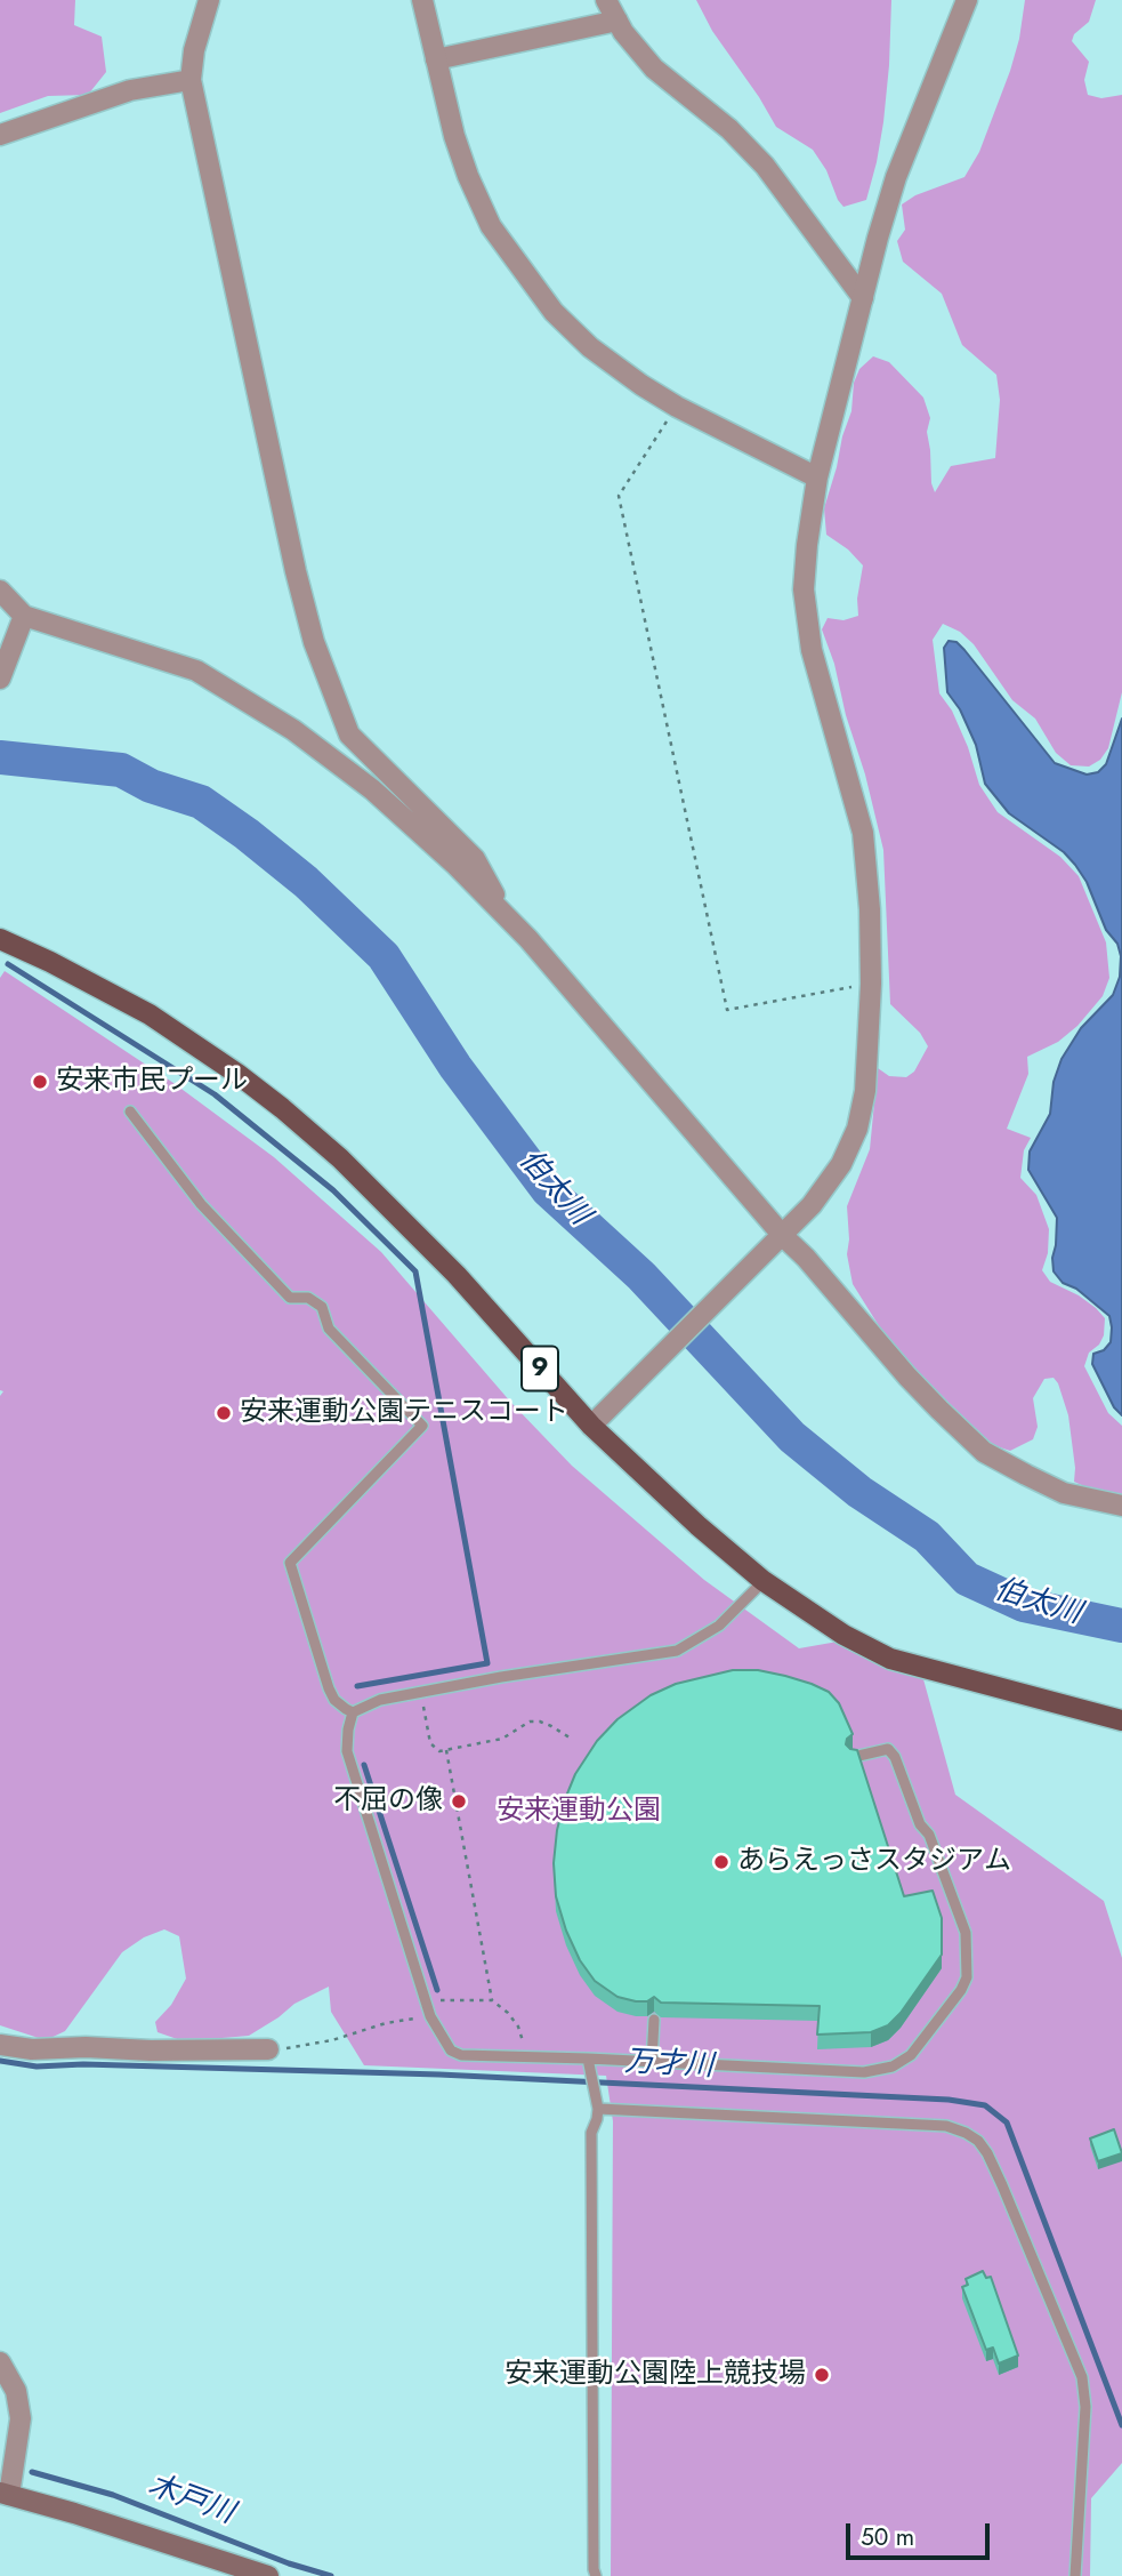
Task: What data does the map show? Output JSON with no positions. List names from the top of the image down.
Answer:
{
  "streets": {
    "main road": ["9"]
  },
  "water": ["伯太川", "万才川", "木戸川"],
  "parks": ["安来運動公園"],
  "places": [
    "安来市民プール",
    "安来運動公園テニスコート",
    "不屈の像",
    "あらえっさスタジアム",
    "安来運動公園陸上競技場"
  ],
  "scale_bar": "50 m"
}
